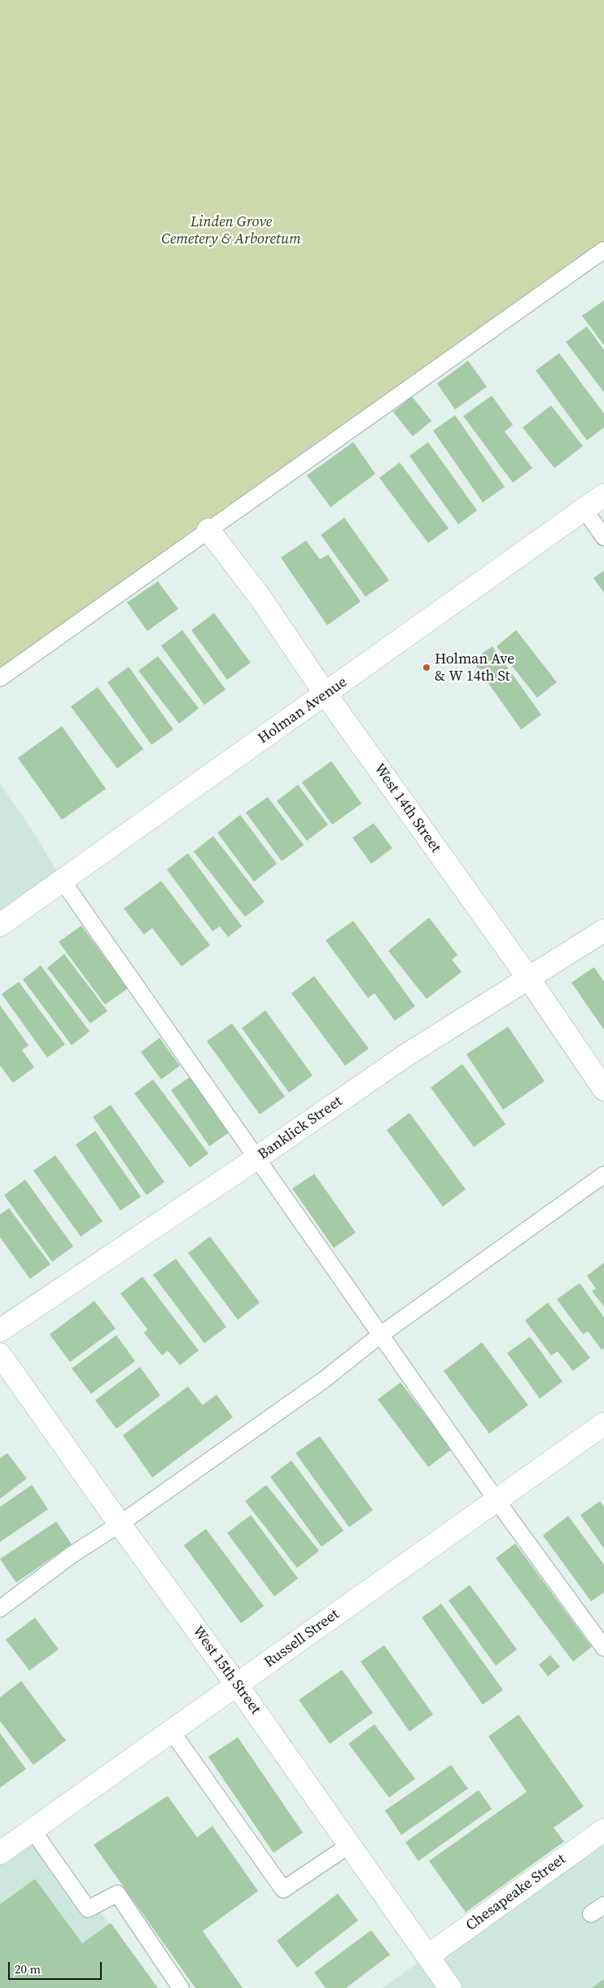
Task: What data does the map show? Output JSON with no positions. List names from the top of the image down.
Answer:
{
  "streets": {
    "street": [
      "Holman Avenue",
      "West 14th Street",
      "Banklick Street",
      "Russell Street",
      "West 15th Street",
      "Chesapeake Street"
    ]
  },
  "crossings": [
    ["Holman Avenue", "West 14th Street"],
    ["West 14th Street", "Banklick Street"],
    ["Russell Street", "West 15th Street"],
    ["West 15th Street", "Chesapeake Street"]
  ],
  "parks": ["Linden Grove Cemetery & Arboretum"],
  "places": ["Holman Ave & W 14th St"],
  "scale_bar": "20 m"
}
